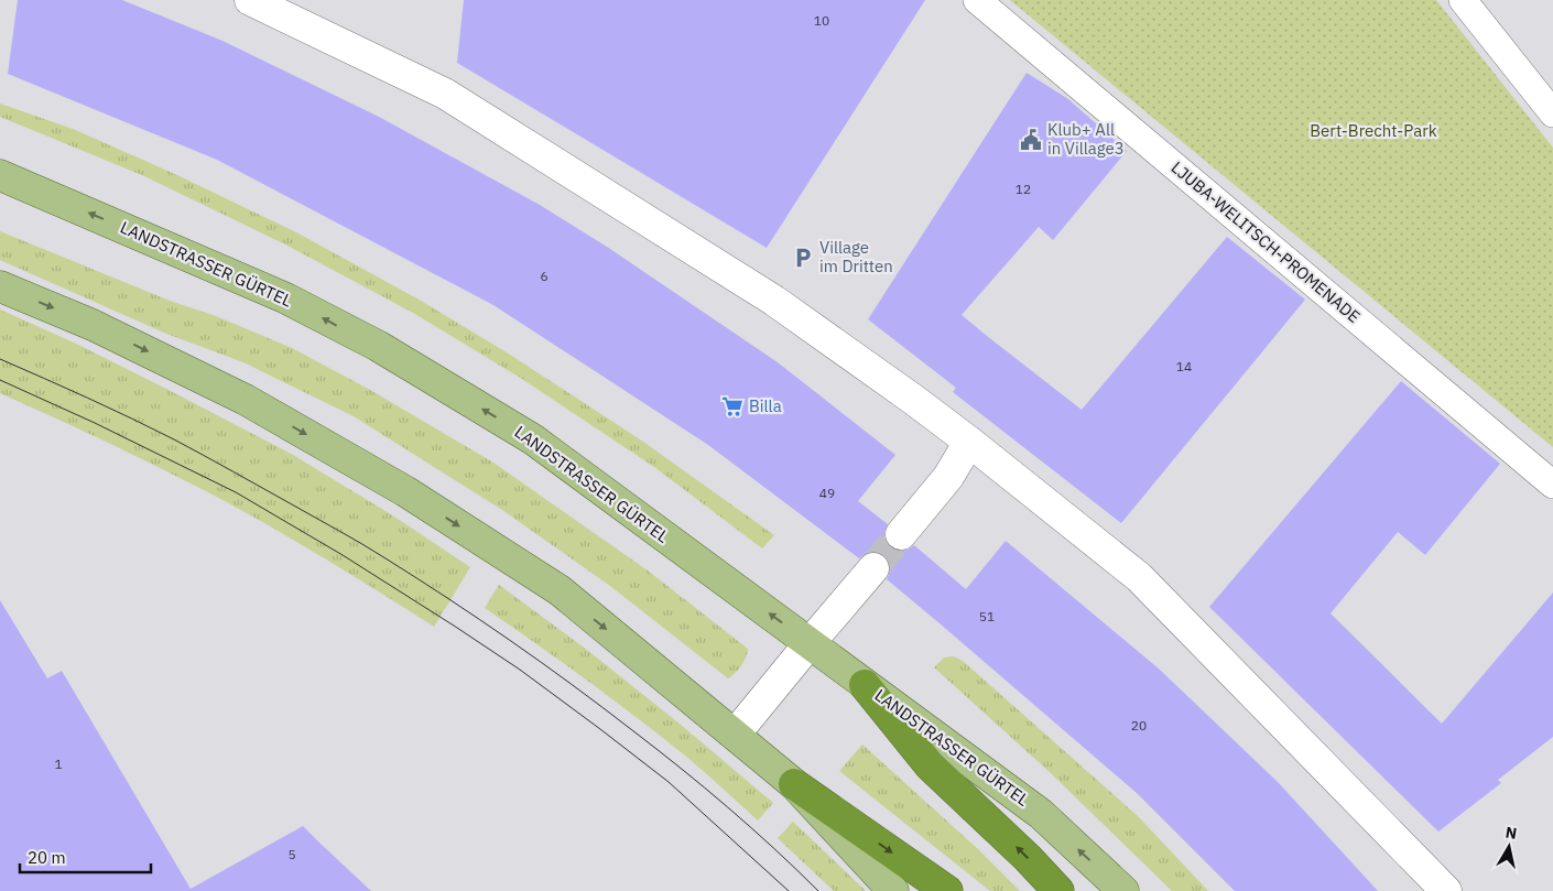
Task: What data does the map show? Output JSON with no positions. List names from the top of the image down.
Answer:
{
  "streets": {
    "main road": ["LANDSTRASSER GÜRTEL"],
    "street": ["LJUBA-WELITSCH-PROMENADE"]
  },
  "parks": ["Bert-Brecht-Park"],
  "places": {
    "public building": ["Klub+ All in Village3"],
    "parking": ["Village im Dritten"],
    "supermarket": ["Billa"]
  },
  "house_numbers": [
    "10",
    "12",
    "6",
    "14",
    "49",
    "51",
    "20",
    "1",
    "5"
  ],
  "scale_bar": "20 m",
  "north": "top"
}
